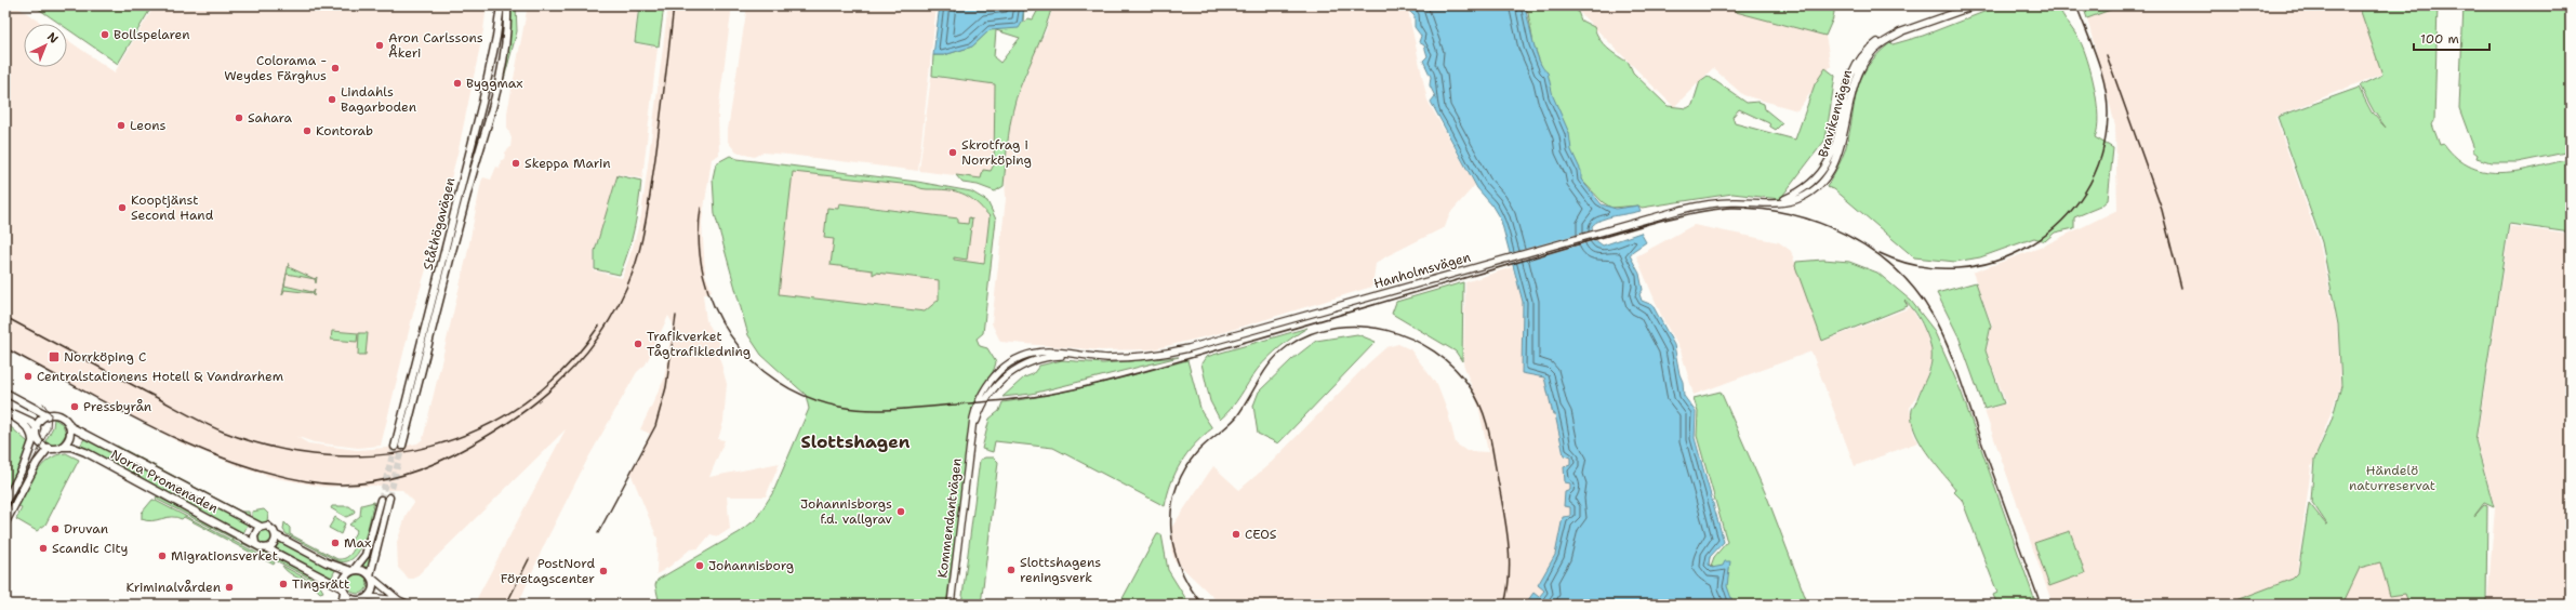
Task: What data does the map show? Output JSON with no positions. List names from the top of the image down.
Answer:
{
  "streets": {
    "main road": ["Ståthögavägen", "Norra Promenaden"],
    "street": ["Bravikenvägen", "Hanholmsvägen", "Kommendantvägen"]
  },
  "crossings": [
    ["Bravikenvägen", "Hanholmsvägen"],
    ["Hanholmsvägen", "Kommendantvägen"]
  ],
  "districts": ["Slottshagen"],
  "parks": ["Händelö naturreservat"],
  "places": {
    "other": [
      "Bollspelaren",
      "Aron Carlssons Åkeri",
      "Colorama - Weydes Färghus",
      "Byggmax",
      "Lindahls Bagarboden",
      "Sahara",
      "Leons",
      "Kontorab",
      "Skrotfrag i Norrköping",
      "Skeppa Marin",
      "Kooptjänst Second Hand",
      "Trafikverket Tågtrafikledning",
      "Centralstationens Hotell & Vandrarhem",
      "Pressbyrån",
      "Johannisborgs f.d. vallgrav",
      "Druvan",
      "CEOS",
      "Max",
      "Scandic City",
      "Migrationsverket",
      "Johannisborg",
      "Slottshagens reningsverk",
      "PostNord Företagscenter",
      "Tingsrätt",
      "Kriminalvården"
    ],
    "transit": ["Norrköping C"]
  },
  "scale_bar": "100 m",
  "north": "top right"
}
